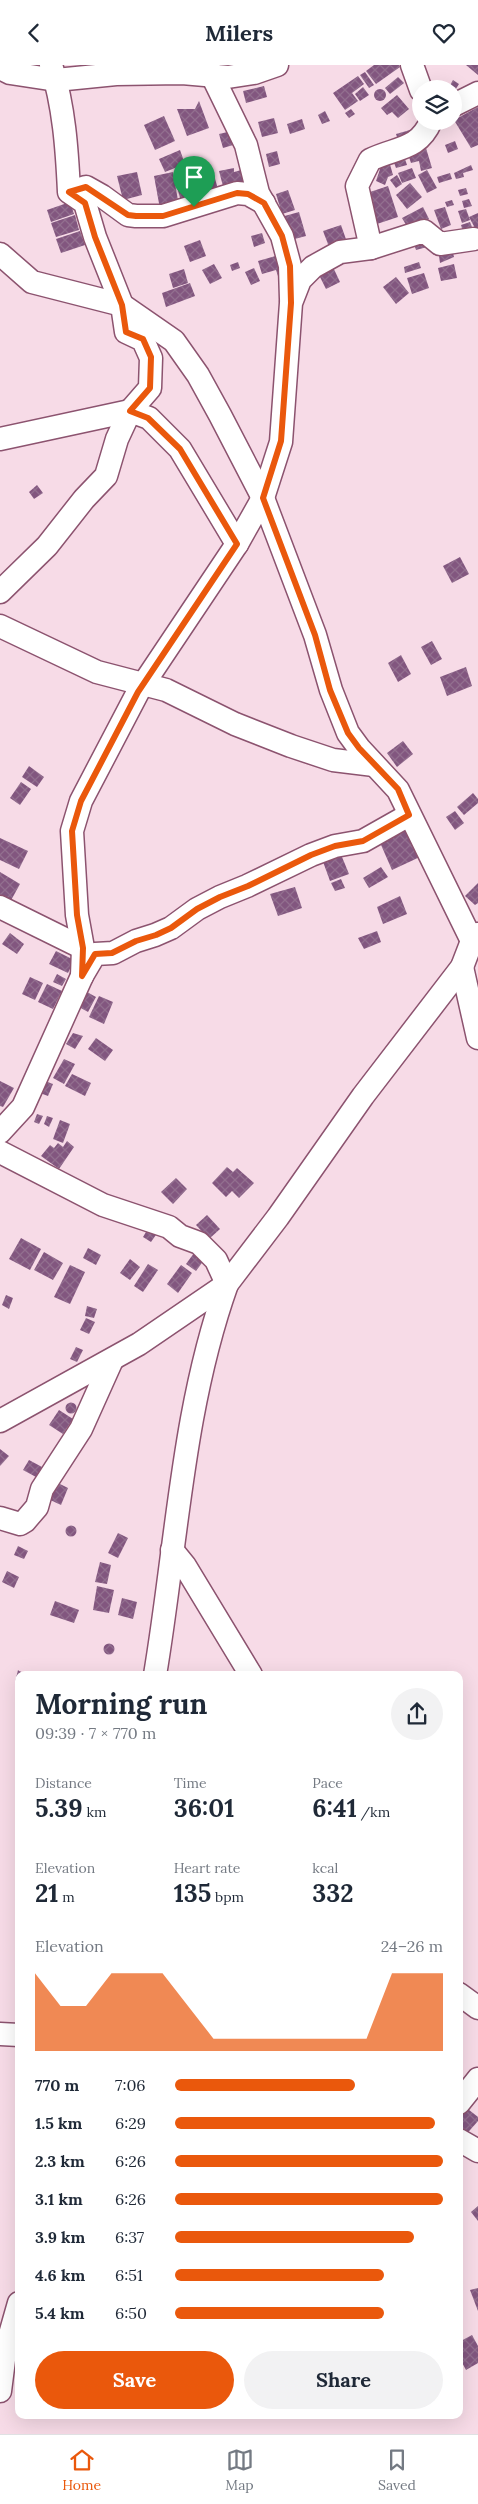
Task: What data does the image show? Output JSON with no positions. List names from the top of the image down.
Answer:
{
  "page": {
    "header": "Milers",
    "heading": ["Morning run", "09:39 · 7 × 770 m"],
    "stats": [
      ["Distance", "5.39 km"],
      ["Time", "36:01"],
      ["Pace", "6:41 /km"],
      ["Elevation", "21 m"],
      ["Heart rate", "135 bpm"],
      ["kcal", "332"]
    ],
    "chart": ["Elevation", "24–26 m"],
    "list": [
      {
        "name": "770 m",
        "note": "7:06"
      },
      {
        "name": "1.5 km",
        "note": "6:29"
      },
      {
        "name": "2.3 km",
        "note": "6:26"
      },
      {
        "name": "3.1 km",
        "note": "6:26"
      },
      {
        "name": "3.9 km",
        "note": "6:37"
      },
      {
        "name": "4.6 km",
        "note": "6:51"
      },
      {
        "name": "5.4 km",
        "note": "6:50"
      }
    ],
    "buttons": ["Save", "Share"],
    "tabs": ["Home", "Map", "Saved"]
  }
}
